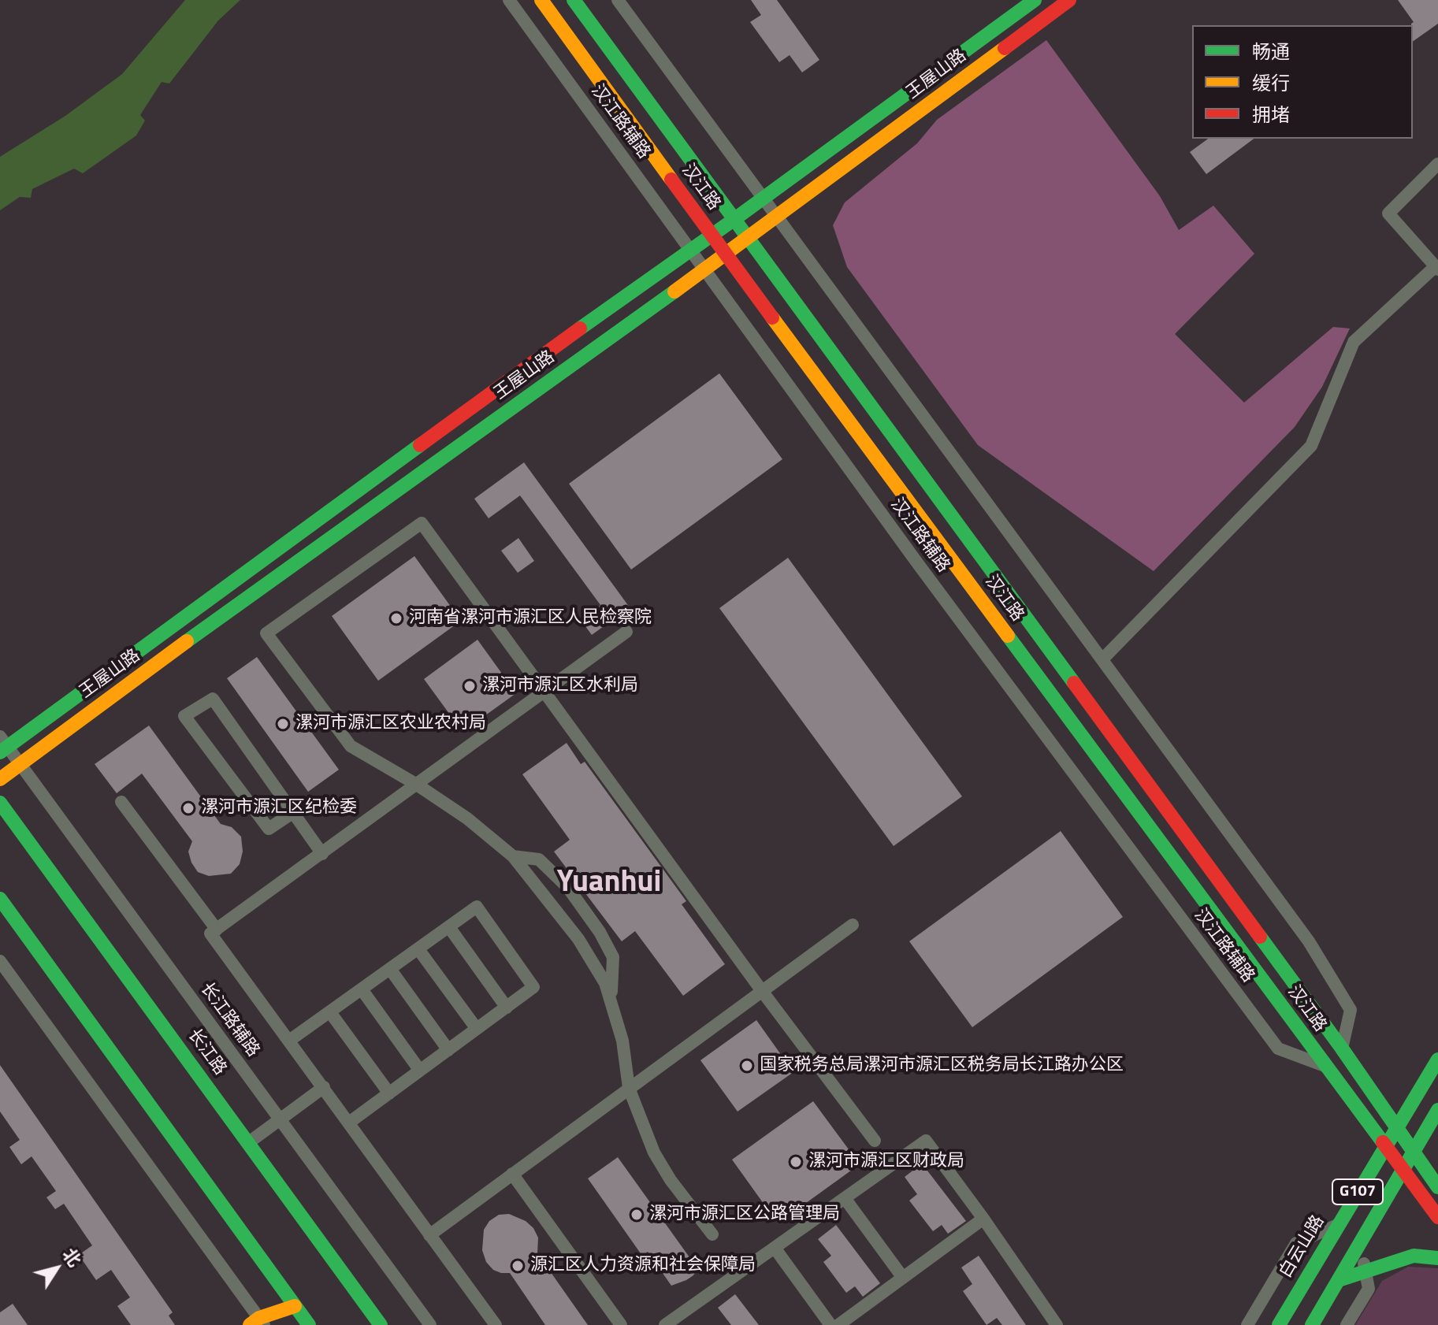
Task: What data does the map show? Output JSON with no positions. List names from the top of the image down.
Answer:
{
  "streets": {
    "main road": [
      "王屋山路",
      "汉江路",
      "长江路",
      "G107",
      "白云山路"
    ],
    "street": ["汉江路辅路", "长江路辅路"]
  },
  "crossings": [
    ["王屋山路", "汉江路辅路"],
    ["王屋山路", "汉江路"],
    ["王屋山路", "长江路辅路"],
    ["汉江路辅路", "汉江路"],
    ["汉江路", "G107"],
    ["汉江路", "白云山路"]
  ],
  "districts": ["Yuanhui"],
  "places": [
    "河南省漯河市源汇区人民检察院",
    "漯河市源汇区水利局",
    "漯河市源汇区农业农村局",
    "漯河市源汇区纪检委",
    "国家税务总局漯河市源汇区税务局长江路办公区",
    "漯河市源汇区财政局",
    "漯河市源汇区公路管理局",
    "源汇区人力资源和社会保障局"
  ],
  "legend": ["畅通", "缓行", "拥堵"],
  "north": "top right"
}
